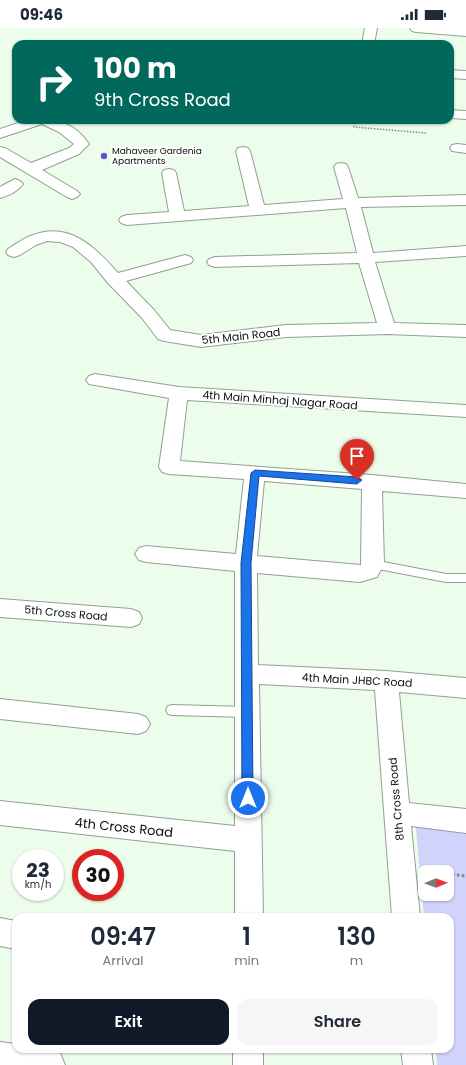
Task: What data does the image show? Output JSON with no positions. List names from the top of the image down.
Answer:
{
  "streets": {
    "street": [
      "5th Main Road",
      "4th Main Minhaj Nagar Road",
      "5th Cross Road",
      "4th Main JHBC Road",
      "8th Cross Road",
      "4th Cross Road"
    ]
  },
  "crossings": [
    ["4th Main JHBC Road", "8th Cross Road"]
  ],
  "places": ["Mahaveer Gardenia Apartments"],
  "north": "right",
  "page": {
    "status": "09:46",
    "turn": ["100 m", "9th Cross Road"],
    "speed": "23 km/h",
    "limit": "30",
    "eta": [
      "09:47",
      "Arrival",
      "1",
      "min",
      "130",
      "m"
    ],
    "buttons": ["Exit", "Share"]
  }
}
